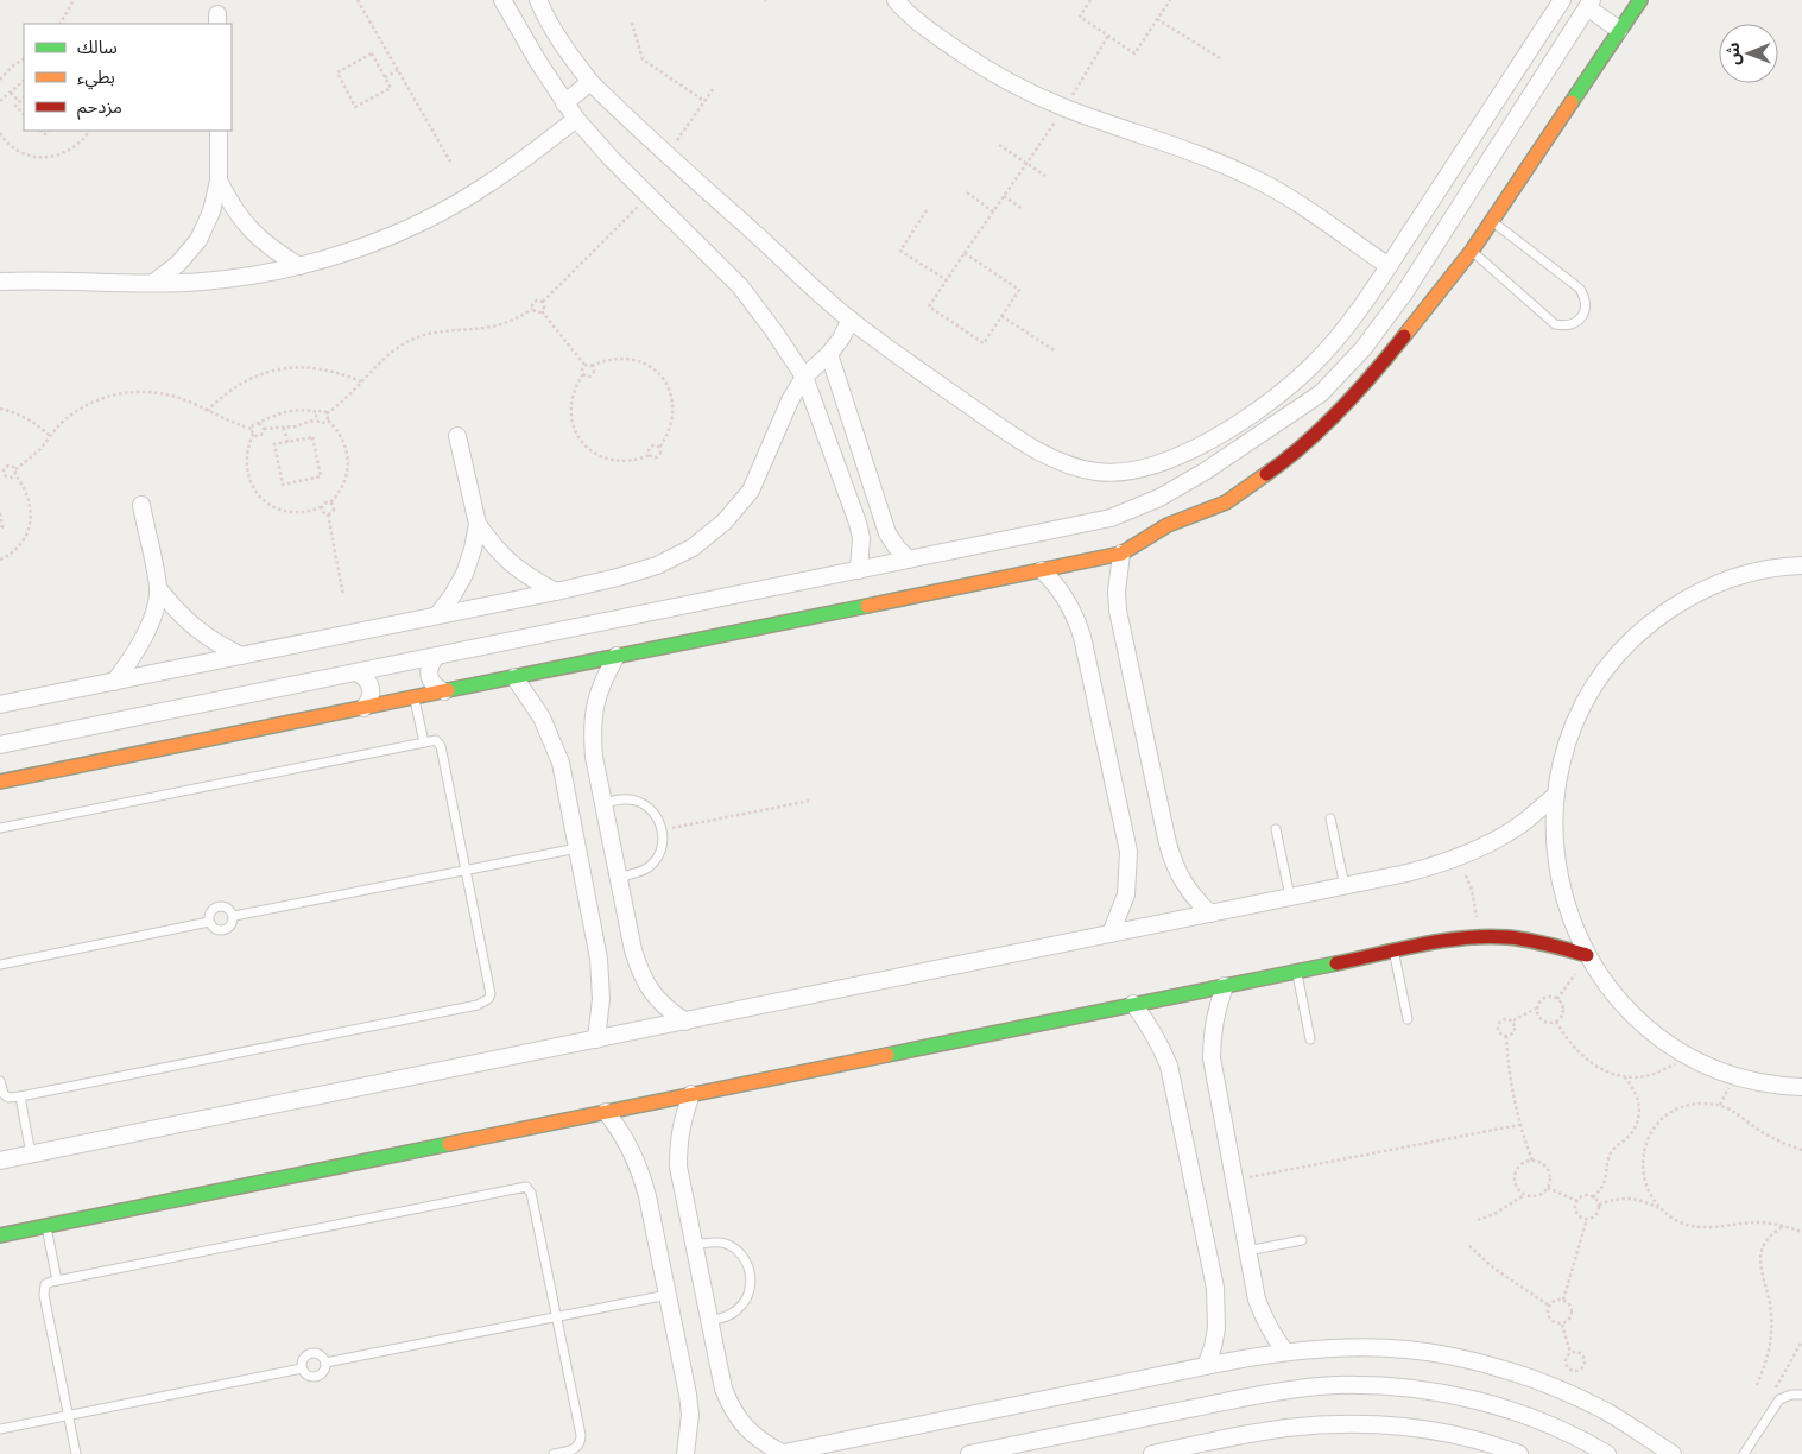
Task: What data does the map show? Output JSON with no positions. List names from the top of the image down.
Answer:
{
  "legend": ["سالك", "بطيء", "مزدحم"],
  "north": "left"
}
